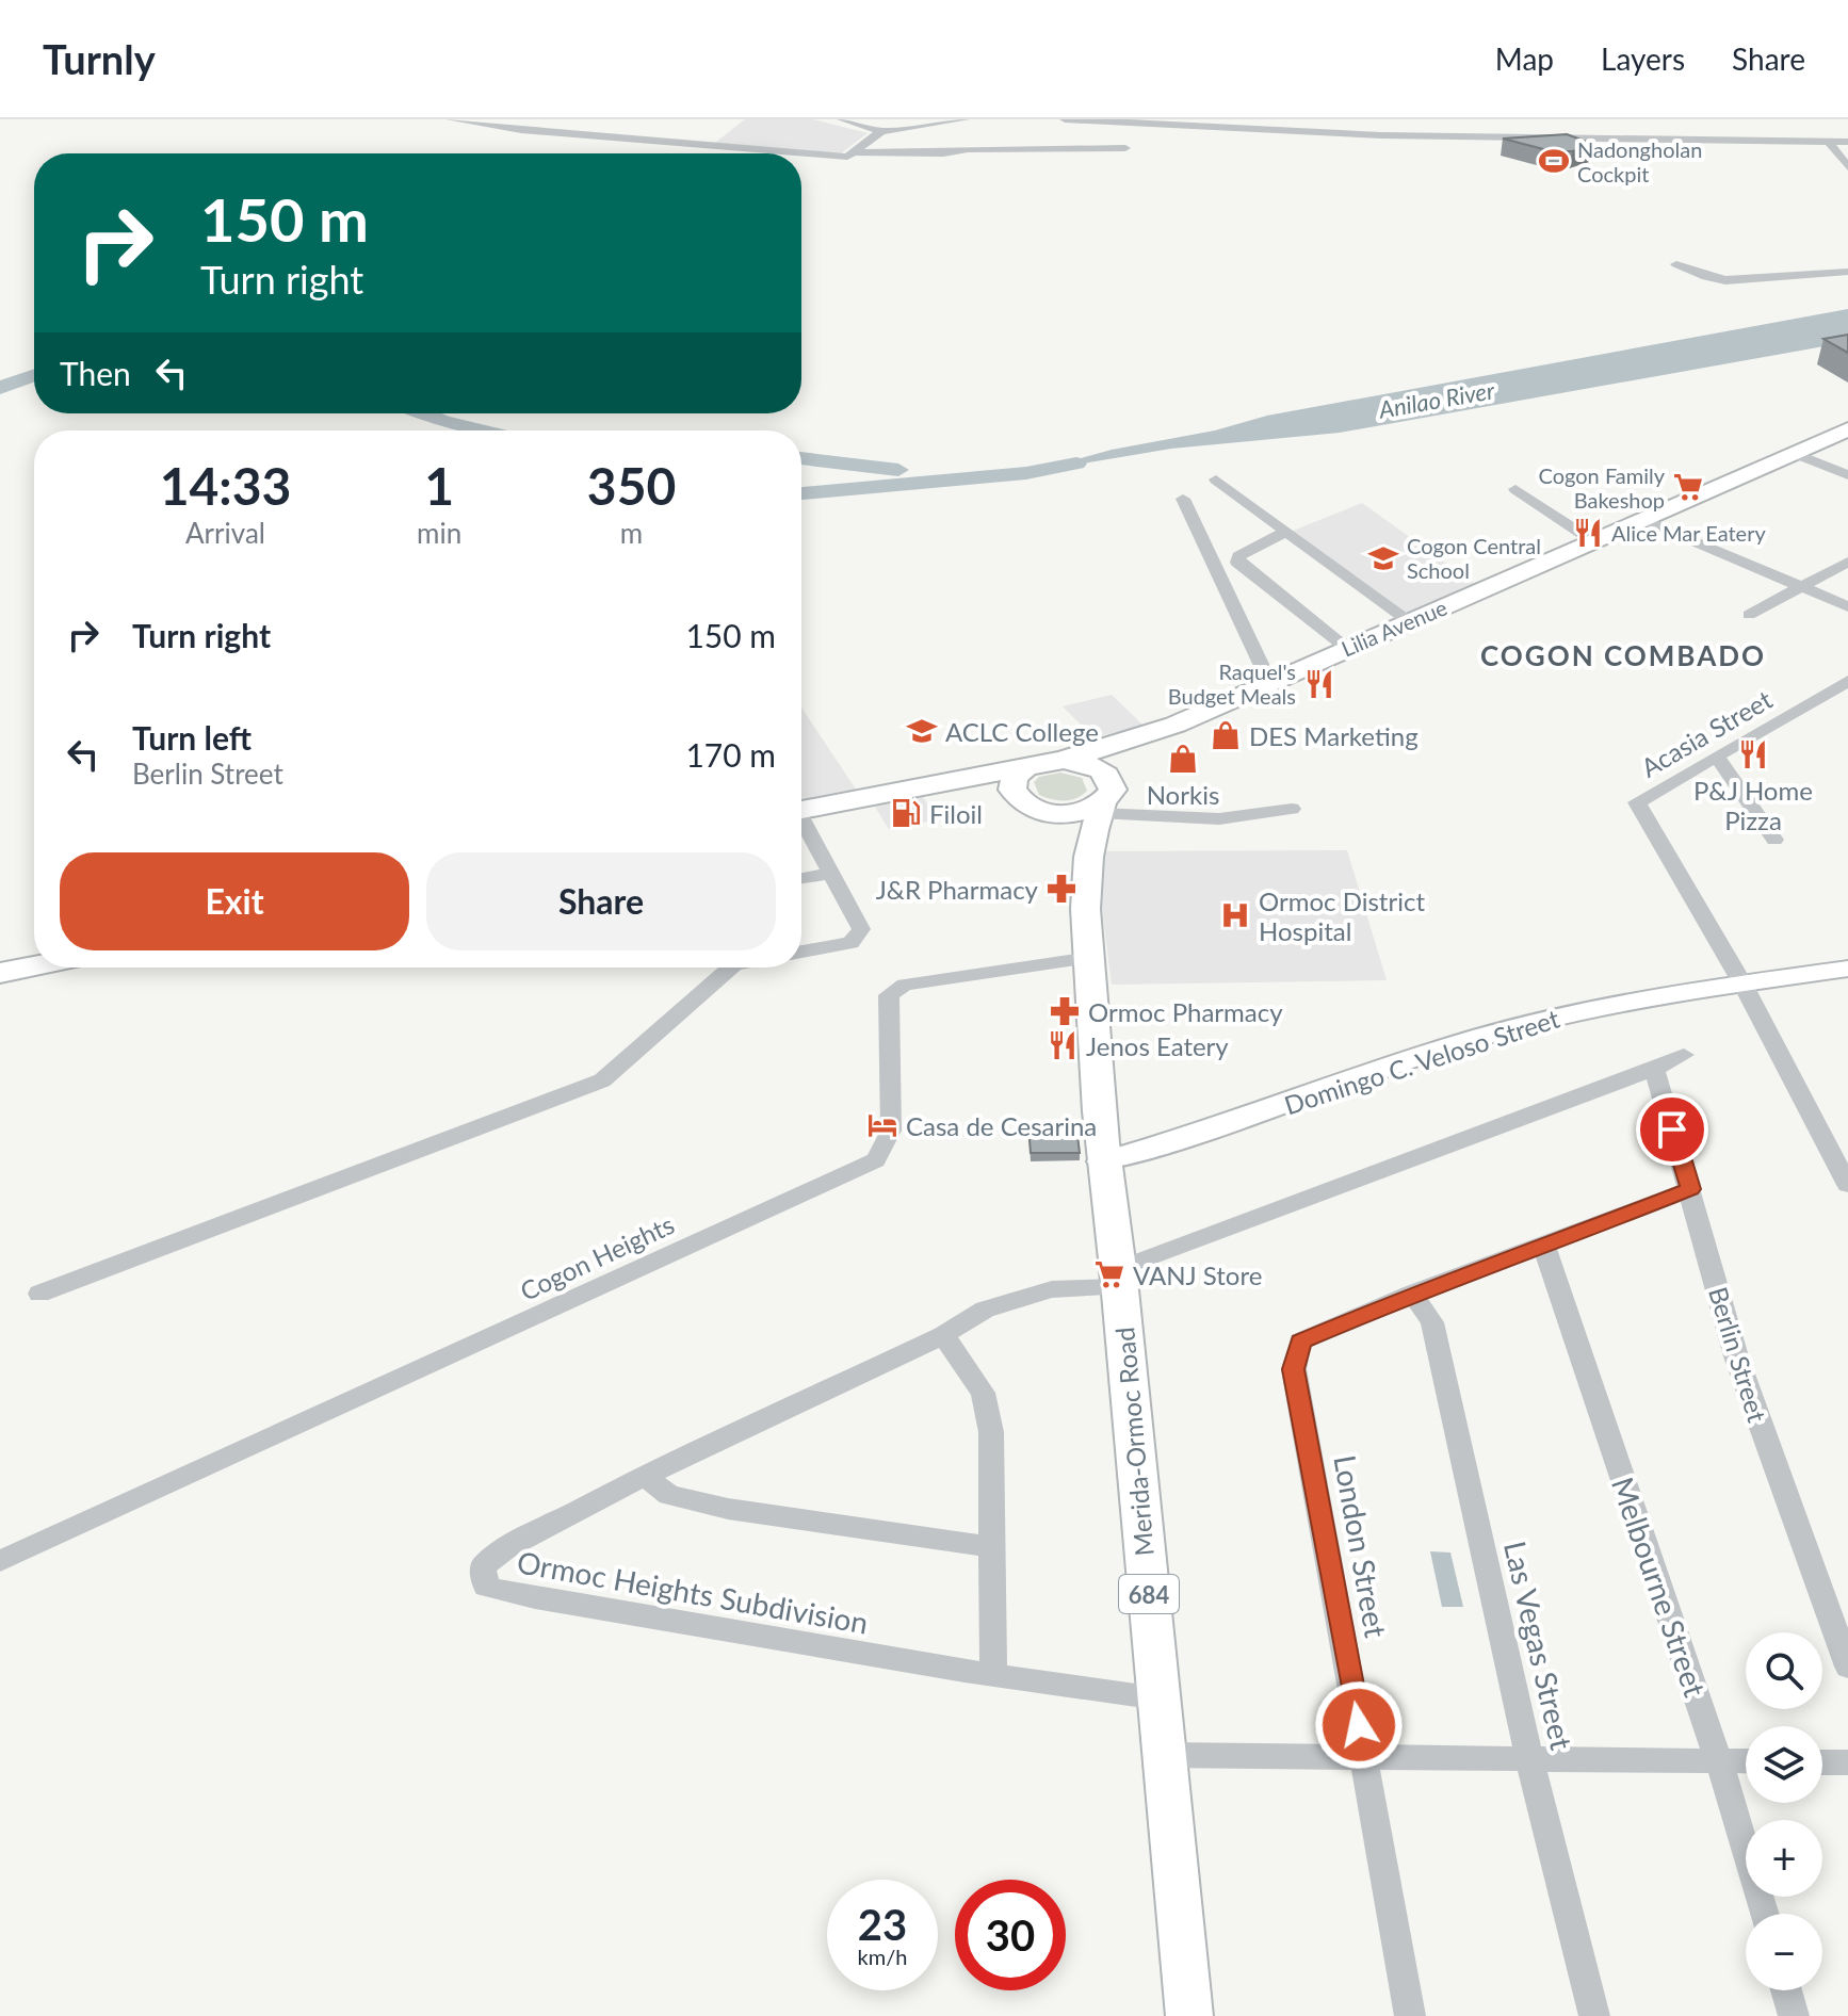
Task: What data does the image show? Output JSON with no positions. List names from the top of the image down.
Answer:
{
  "streets": {
    "highway": ["Lilia Avenue", "Merida-Ormoc Road", "684"],
    "main road": ["Domingo C. Veloso Street"],
    "street": [
      "Acasia Street",
      "Cogon Heights",
      "Berlin Street",
      "London Street",
      "Melbourne Street",
      "Ormoc Heights Subdivision",
      "Las Vegas Street"
    ]
  },
  "crossings": [
    ["Acasia Street", "Domingo C. Veloso Street"],
    ["Domingo C. Veloso Street", "Merida-Ormoc Road"],
    ["Cogon Heights", "Merida-Ormoc Road"],
    ["Berlin Street", "Ormoc Heights Subdivision"],
    ["Merida-Ormoc Road", "Ormoc Heights Subdivision"],
    ["London Street", "Las Vegas Street"]
  ],
  "districts": ["COGON COMBADO"],
  "water": ["Anilao River"],
  "places": {
    "sports": ["Nadongholan Cockpit"],
    "supermarket": ["Cogon Family Bakeshop", "VANJ Store"],
    "restaurant": [
      "Alice Mar Eatery",
      "Raquel's Budget Meals",
      "P&J Home Pizza",
      "Jenos Eatery"
    ],
    "school or university": ["Cogon Central School", "ACLC College"],
    "shop": ["DES Marketing", "Norkis"],
    "fuel station": ["Filoil"],
    "pharmacy": ["J&R Pharmacy", "Ormoc Pharmacy"],
    "hospital": ["Ormoc District Hospital"],
    "hotel": ["Casa de Cesarina"]
  },
  "page": {
    "header": "Turnly",
    "nav": ["Map", "Layers", "Share"],
    "turn": ["150 m", "Turn right"],
    "then": "Then",
    "eta": [
      "14:33",
      "Arrival",
      "1",
      "min",
      "350",
      "m"
    ],
    "list": [
      {
        "name": "Turn right",
        "value": "150 m"
      },
      {
        "name": "Turn left",
        "note": "Berlin Street",
        "value": "170 m"
      }
    ],
    "buttons": ["Exit", "Share"],
    "map_buttons": ["+", "−"],
    "speed": "23 km/h",
    "limit": "30"
  }
}
